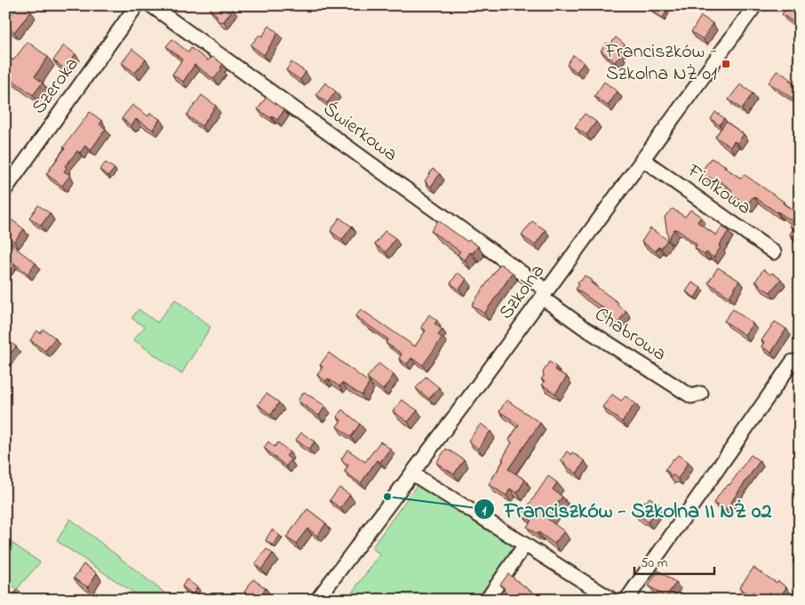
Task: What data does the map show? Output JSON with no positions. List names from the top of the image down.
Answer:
{
  "streets": {
    "street": [
      "Szeroka",
      "Świerkowa",
      "Fiołkowa",
      "Szkolna",
      "Chabrowa"
    ]
  },
  "crossings": [
    ["Świerkowa", "Szkolna"],
    ["Świerkowa", "Chabrowa"],
    ["Fiołkowa", "Szkolna"],
    ["Szkolna", "Chabrowa"]
  ],
  "places": {
    "transit": ["Franciszków - Szkolna NŻ 01"],
    "other": ["Franciszków - Szkolna II NŻ 02"]
  },
  "scale_bar": "50 m"
}
